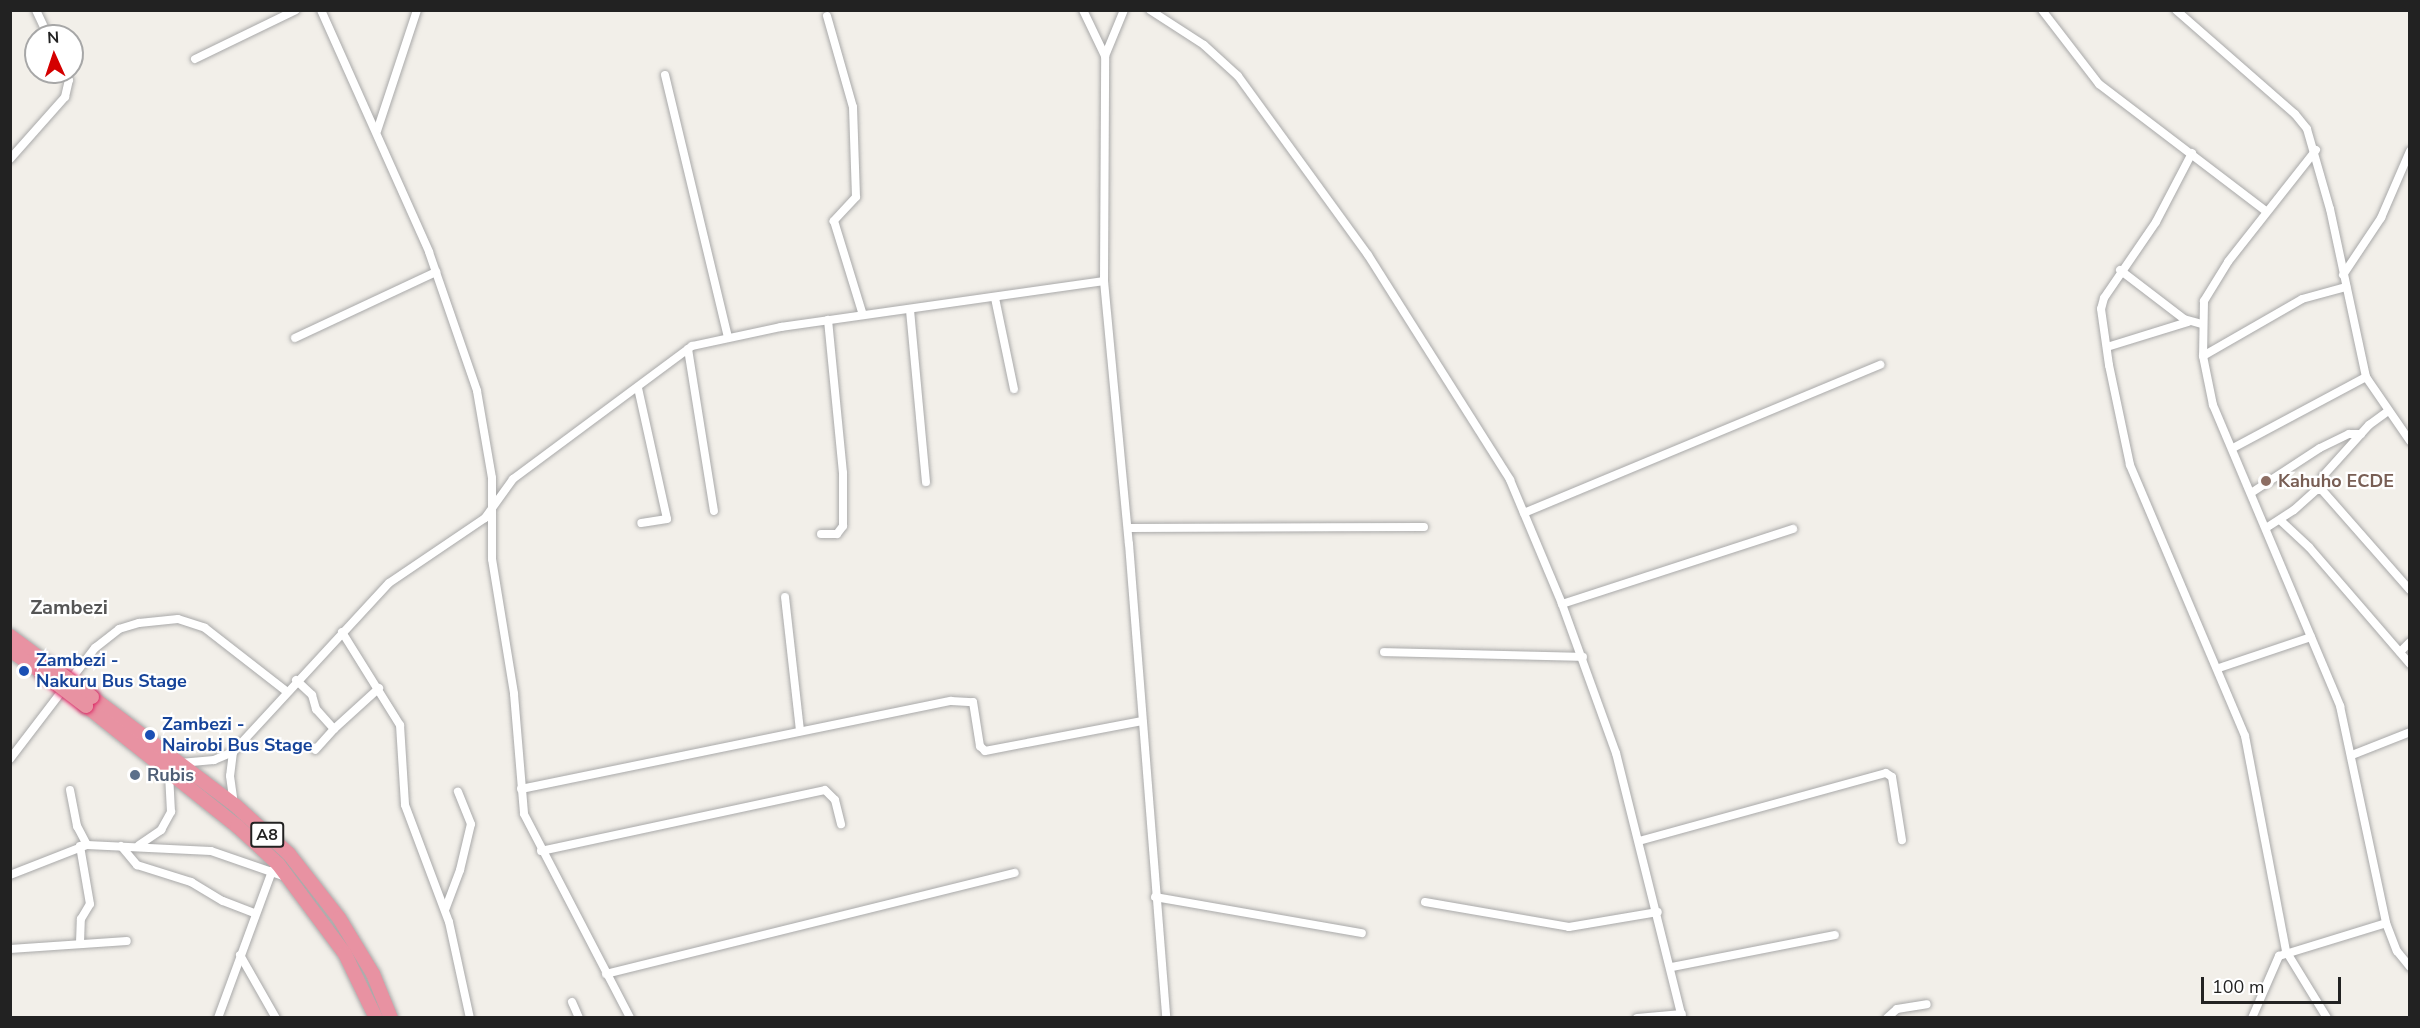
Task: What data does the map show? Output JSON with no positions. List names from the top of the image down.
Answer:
{
  "streets": {
    "highway": ["A8"]
  },
  "districts": ["Zambezi"],
  "places": [
    "Kahuho ECDE",
    "Zambezi - Nakuru Bus Stage",
    "Zambezi - Nairobi Bus Stage",
    "Rubis"
  ],
  "scale_bar": "100 m",
  "north": "top"
}
